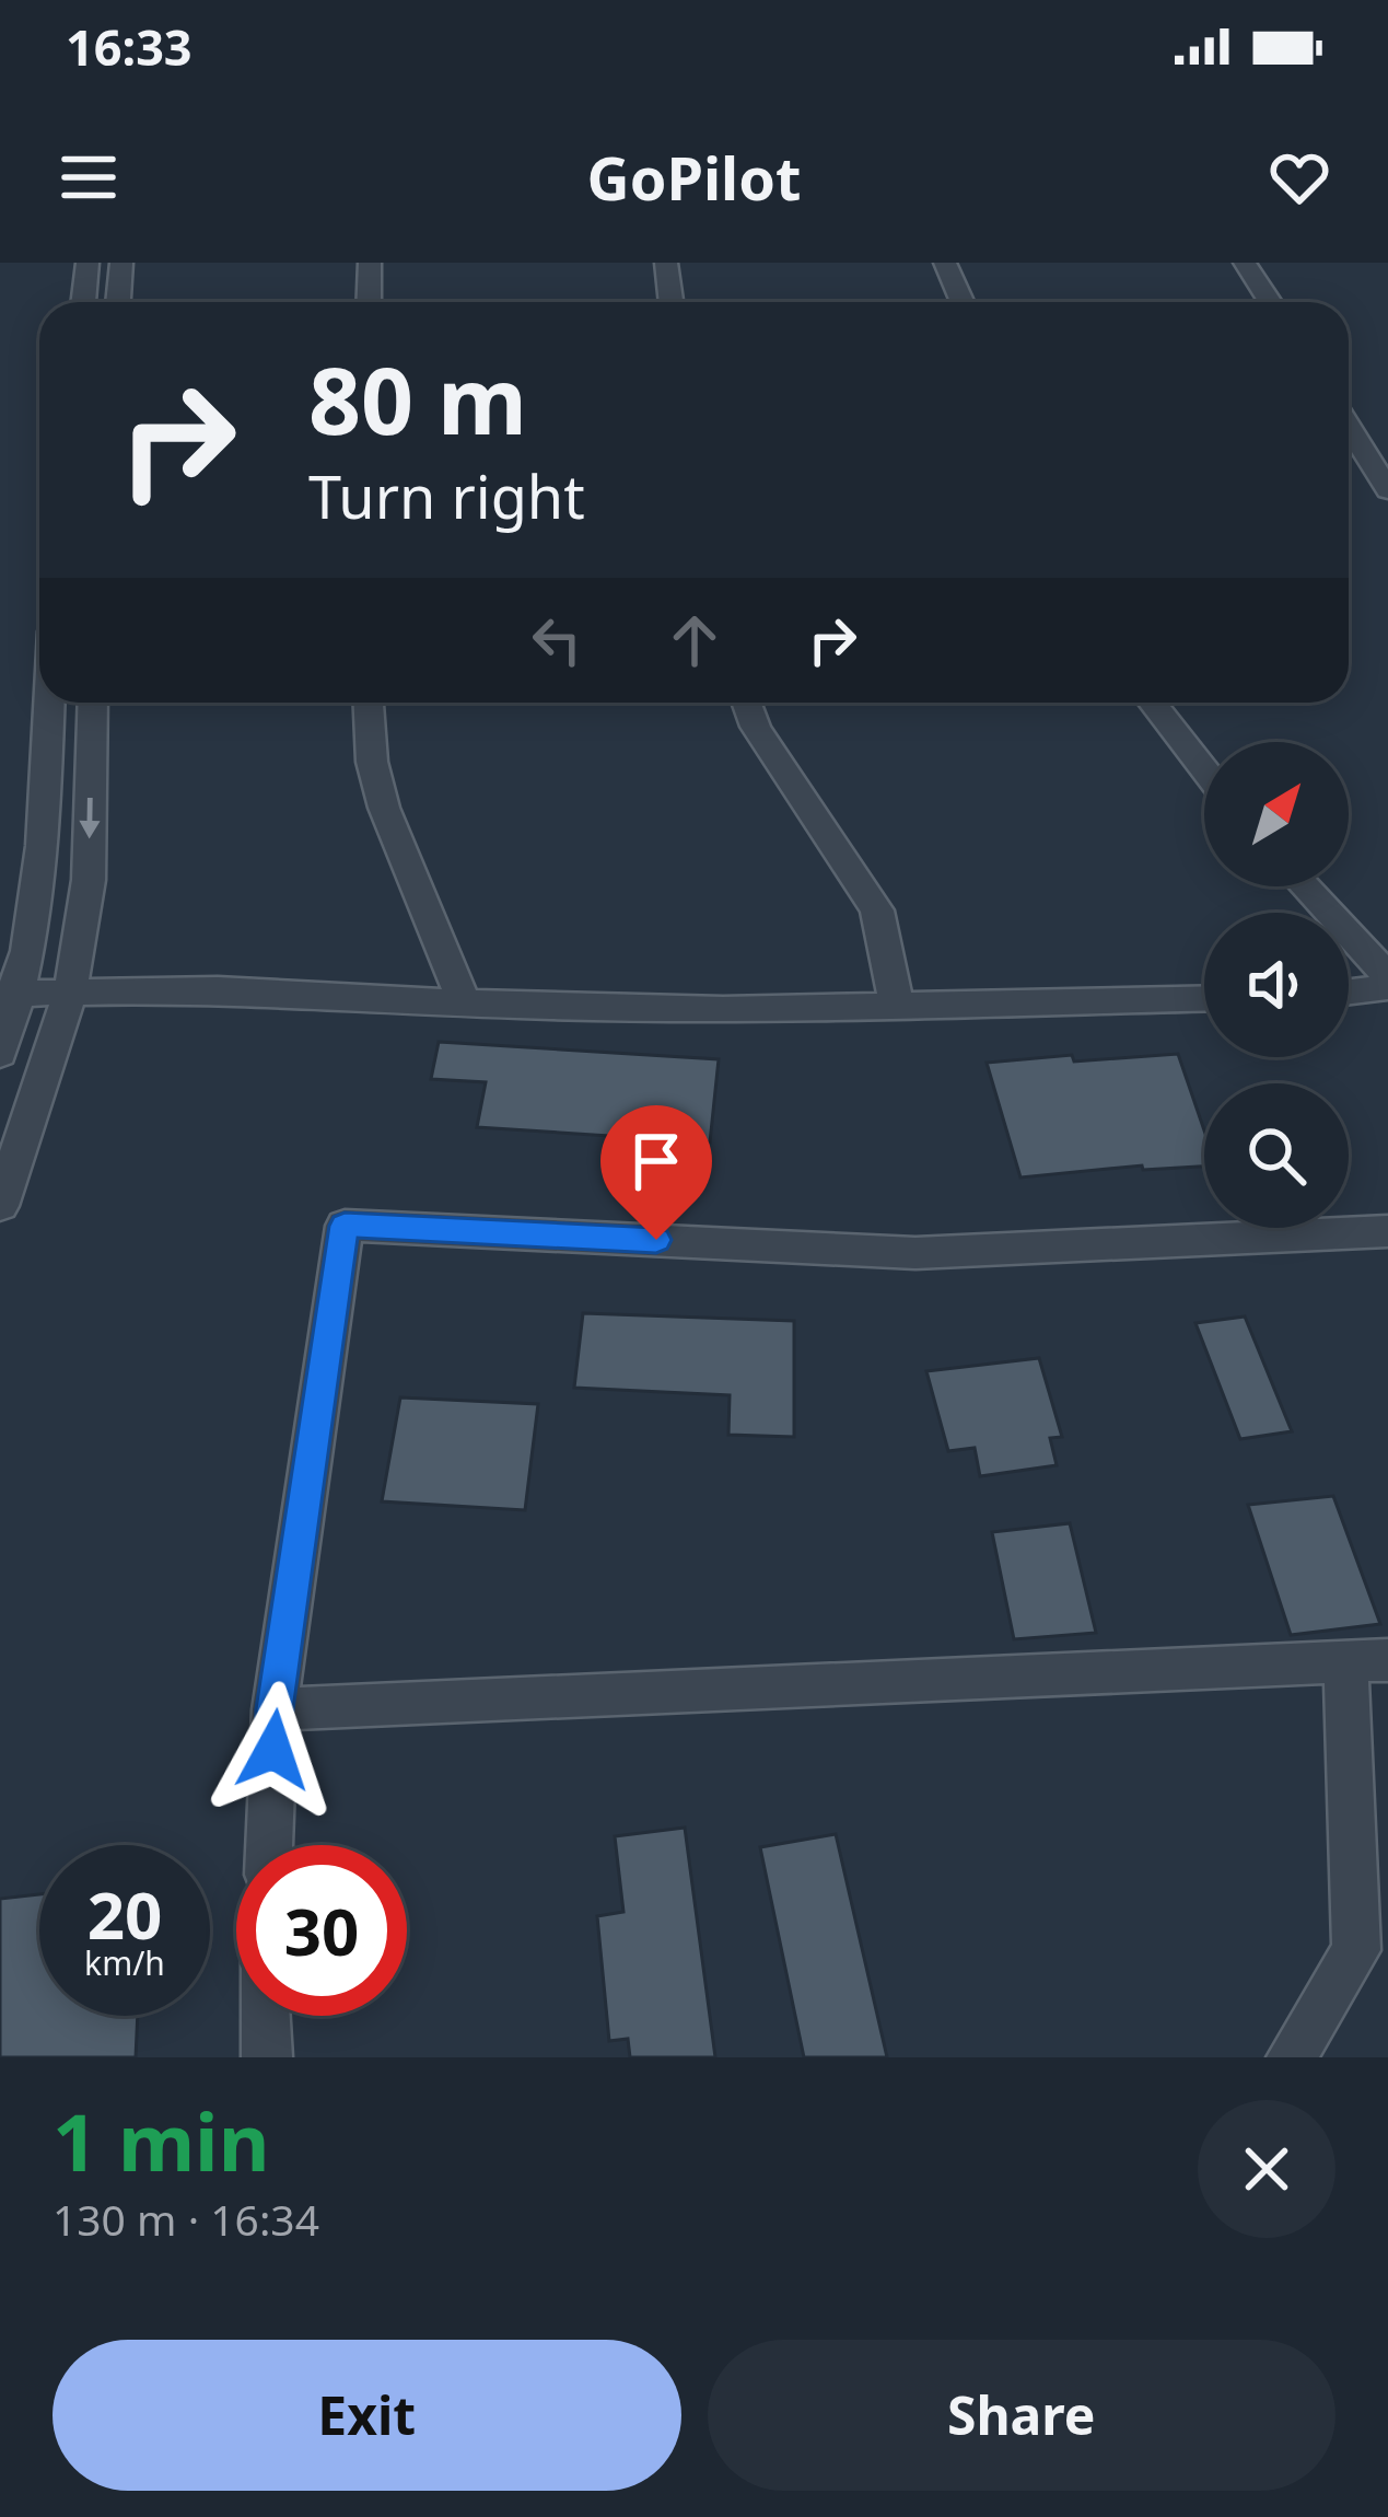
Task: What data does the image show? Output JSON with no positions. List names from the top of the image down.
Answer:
{
  "north": "top right",
  "page": {
    "status": "16:33",
    "header": "GoPilot",
    "turn": ["80 m", "Turn right"],
    "speed": "20 km/h",
    "limit": "30",
    "heading": ["1 min", "130 m · 16:34"],
    "buttons": ["Exit", "Share"]
  }
}
